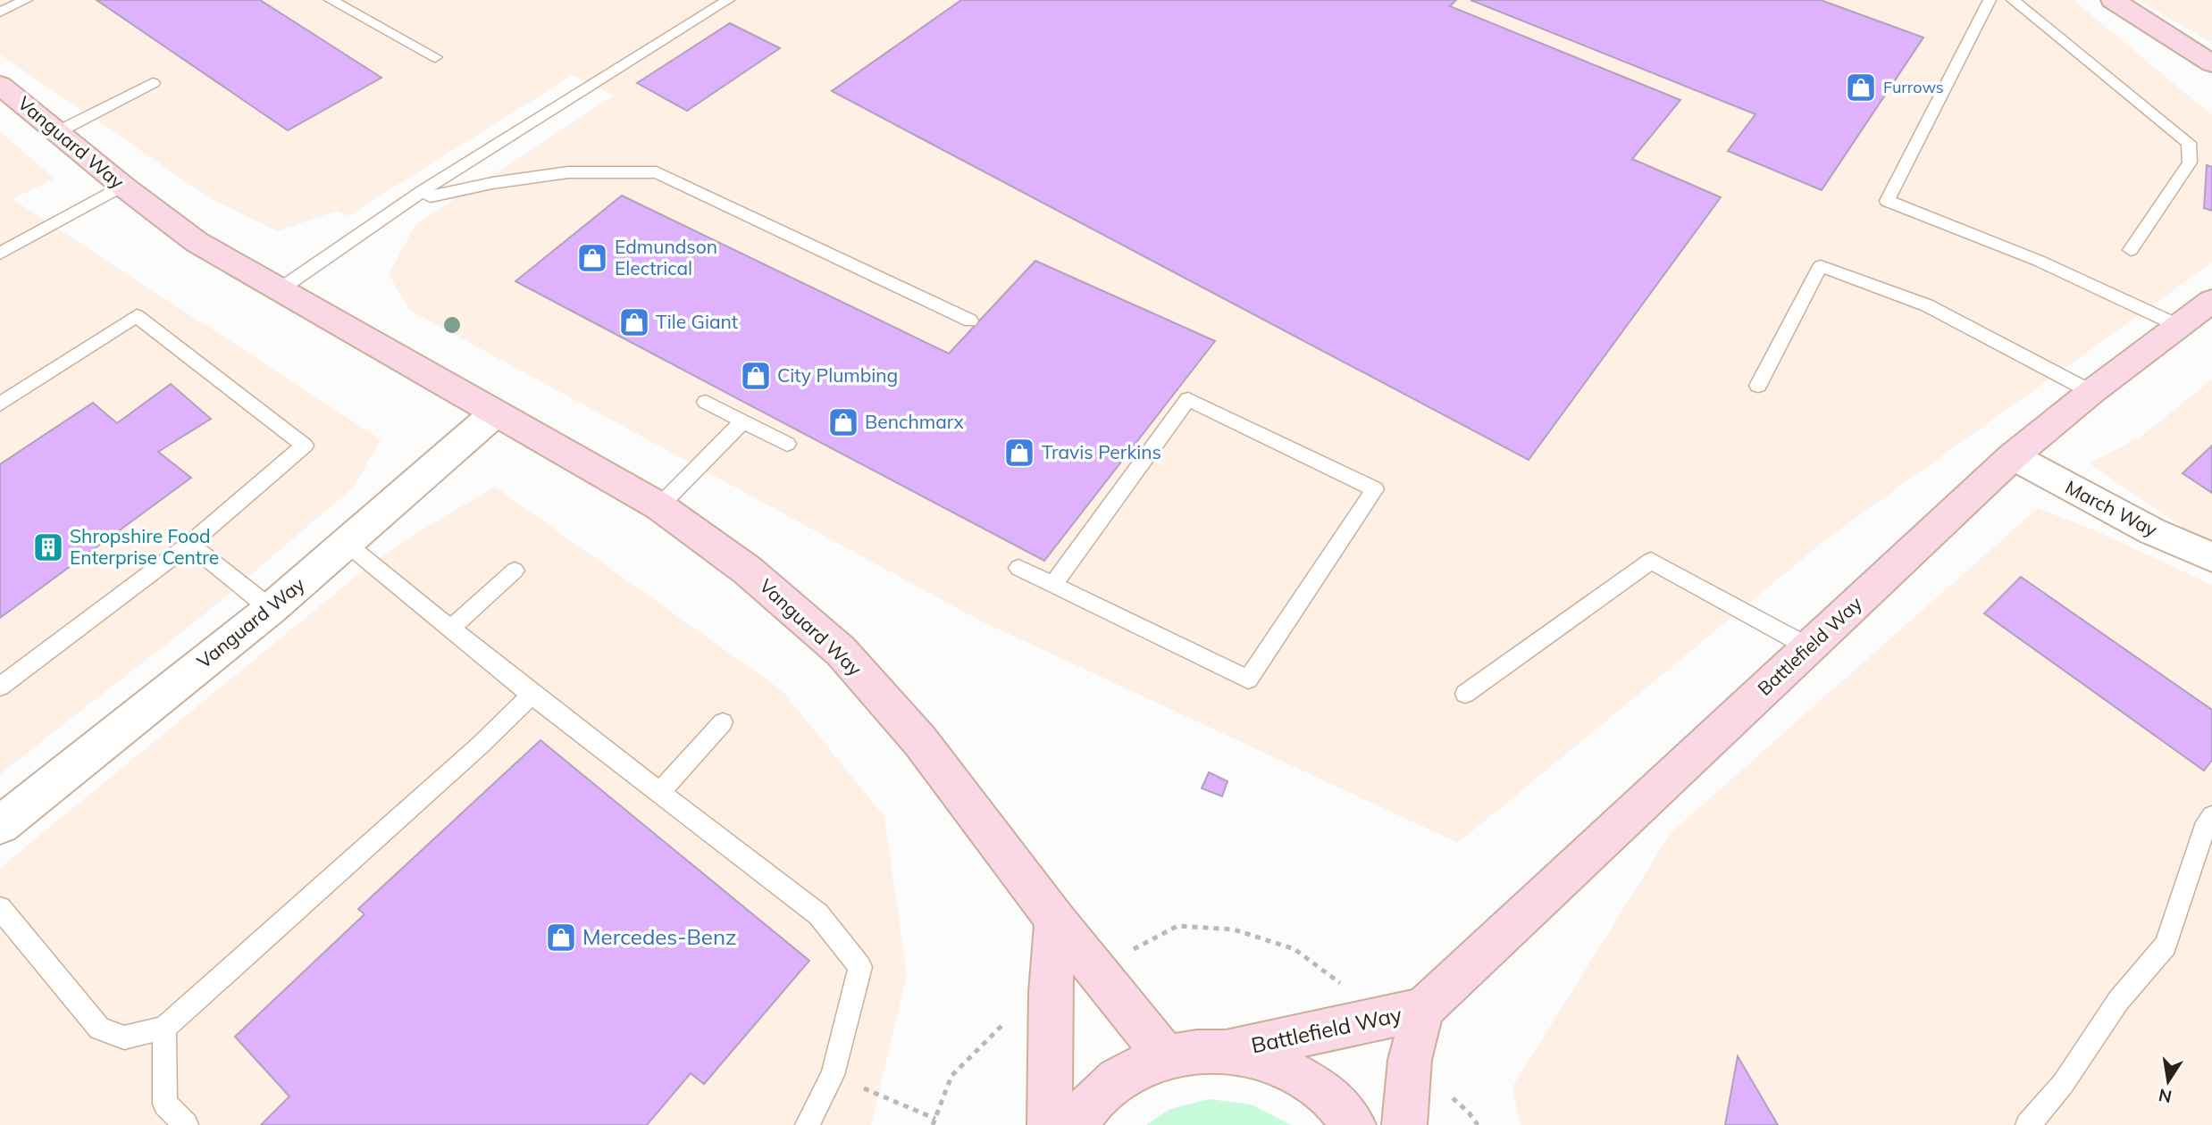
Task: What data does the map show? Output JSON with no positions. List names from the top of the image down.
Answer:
{
  "streets": {
    "street": ["Vanguard Way", "March Way", "Battlefield Way"]
  },
  "crossings": [
    ["Vanguard Way", "Battlefield Way"],
    ["March Way", "Battlefield Way"]
  ],
  "places": {
    "shop": [
      "Furrows",
      "Edmundson Electrical",
      "Tile Giant",
      "City Plumbing",
      "Benchmarx",
      "Travis Perkins",
      "Mercedes-Benz"
    ],
    "building": ["Shropshire Food Enterprise Centre"]
  },
  "north": "bottom"
}
